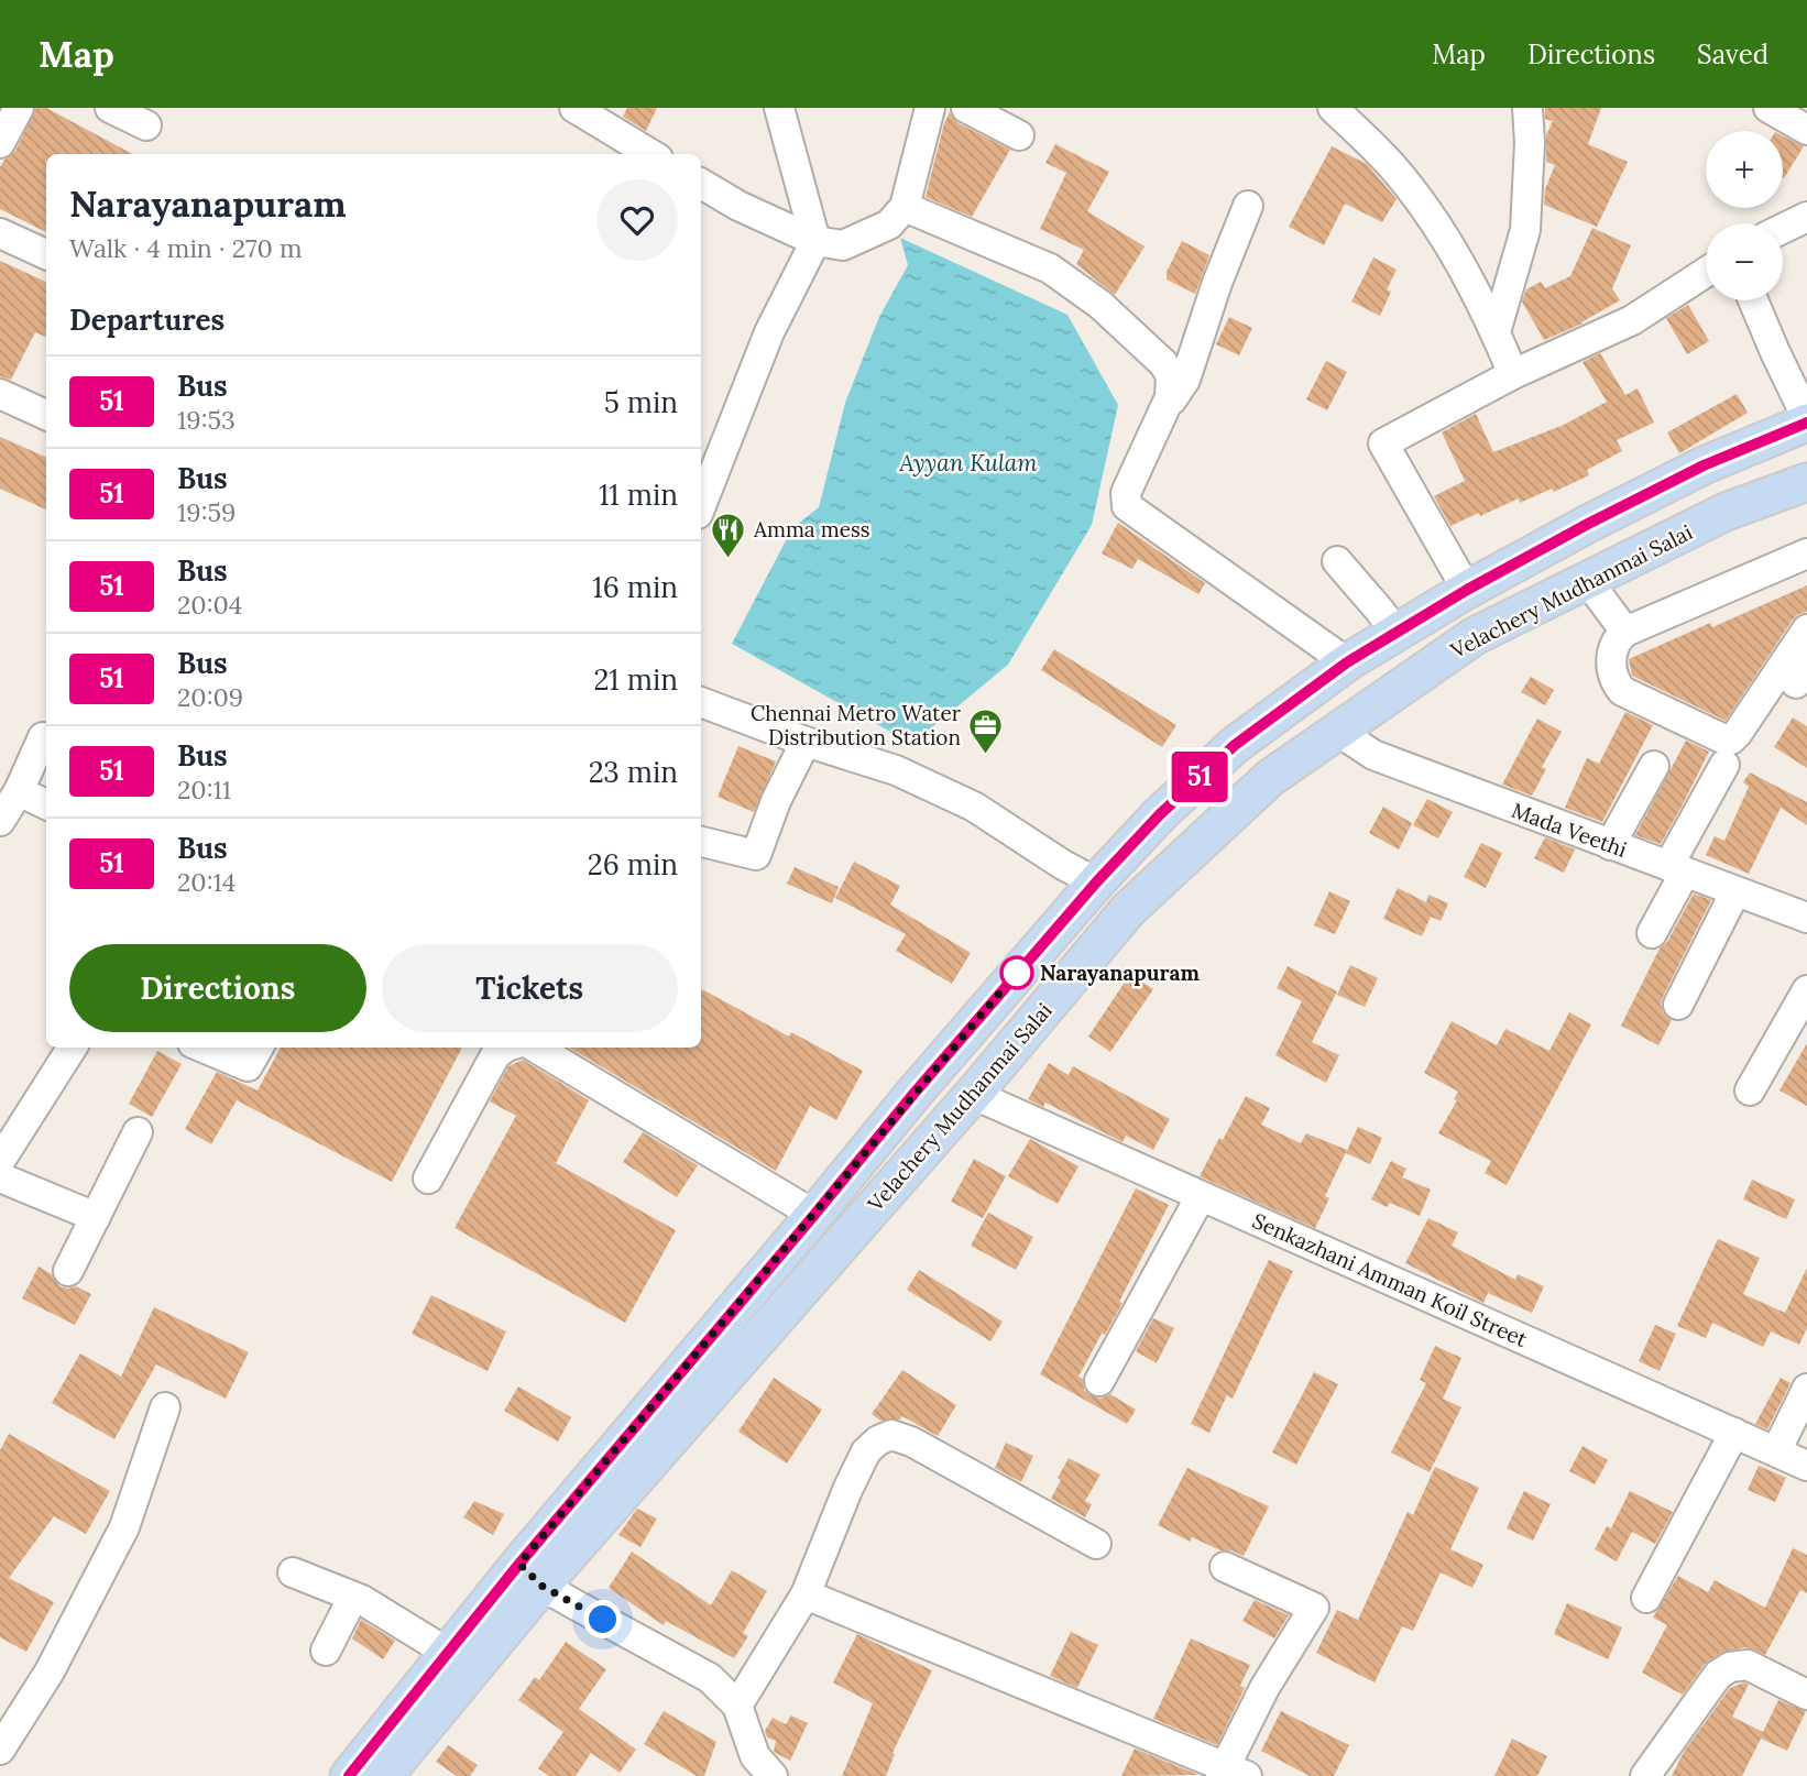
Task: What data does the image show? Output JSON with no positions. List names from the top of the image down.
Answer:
{
  "streets": {
    "main road": ["Velachery Mudhanmai Salai"],
    "street": ["Mada Veethi", "Senkazhani Amman Koil Street"]
  },
  "crossings": [
    ["Velachery Mudhanmai Salai", "Mada Veethi"],
    ["Velachery Mudhanmai Salai", "Senkazhani Amman Koil Street"]
  ],
  "water": ["Ayyan Kulam"],
  "places": {
    "restaurant": ["Amma mess"],
    "office": ["Chennai Metro Water Distribution Station"],
    "other": ["Narayanapuram"]
  },
  "lines": ["bus line 51"],
  "page": {
    "header": "Map",
    "nav": ["Map", "Directions", "Saved"],
    "on_map": "51",
    "map_buttons": ["+", "−"],
    "heading": [
      ["Narayanapuram", "Walk · 4 min · 270 m"],
      "Departures"
    ],
    "list": [
      {
        "mark": "51",
        "name": "Bus",
        "note": "19:53",
        "value": "5 min"
      },
      {
        "mark": "51",
        "name": "Bus",
        "note": "19:59",
        "value": "11 min"
      },
      {
        "mark": "51",
        "name": "Bus",
        "note": "20:04",
        "value": "16 min"
      },
      {
        "mark": "51",
        "name": "Bus",
        "note": "20:09",
        "value": "21 min"
      },
      {
        "mark": "51",
        "name": "Bus",
        "note": "20:11",
        "value": "23 min"
      },
      {
        "mark": "51",
        "name": "Bus",
        "note": "20:14",
        "value": "26 min"
      }
    ],
    "buttons": ["Directions", "Tickets"]
  }
}
